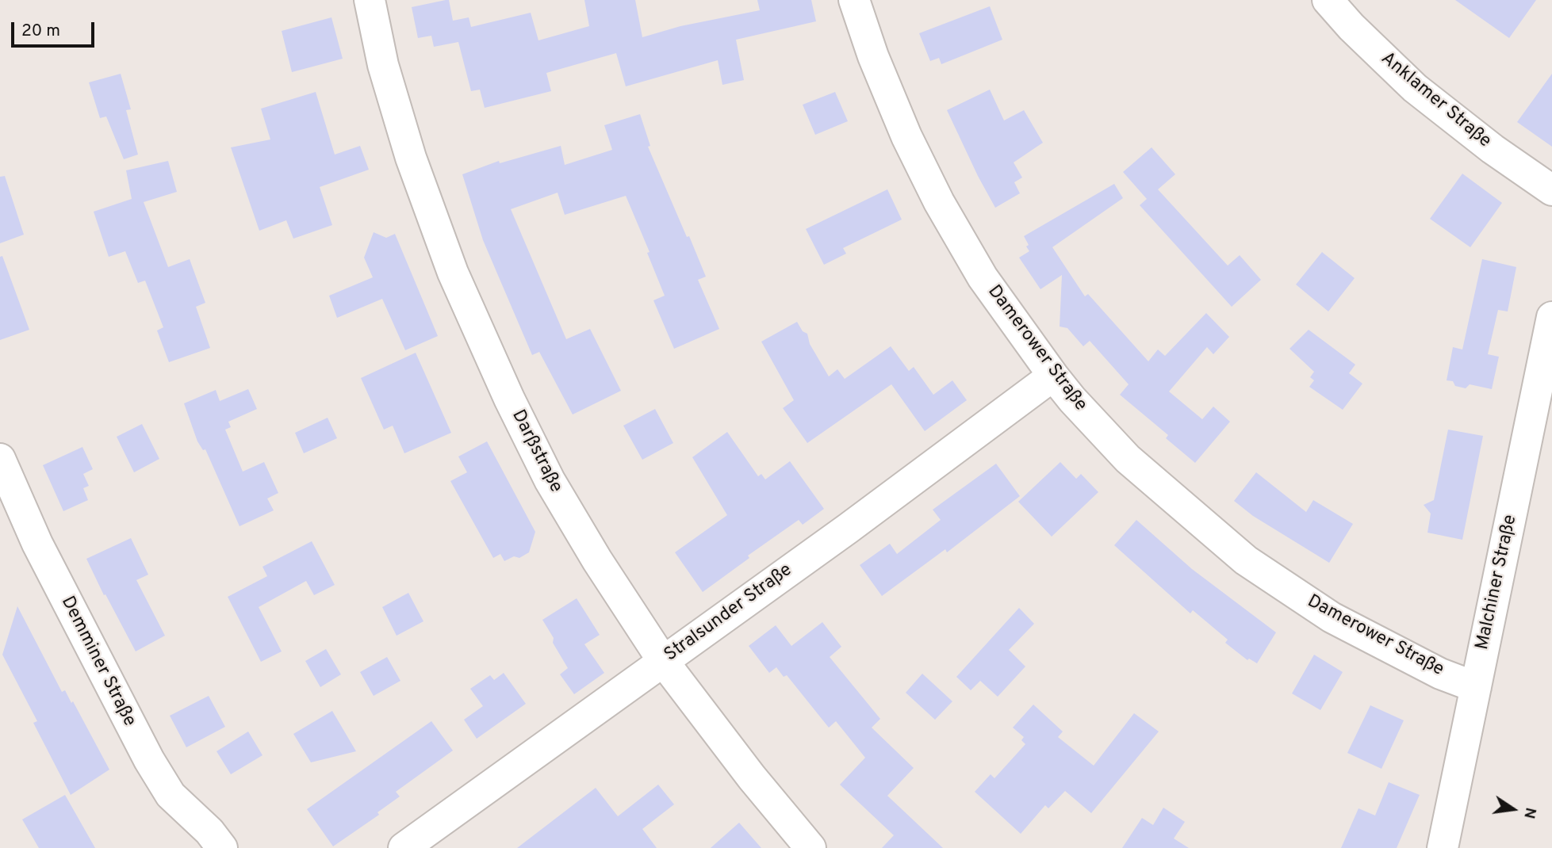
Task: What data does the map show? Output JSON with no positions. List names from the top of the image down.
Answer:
{
  "streets": {
    "street": [
      "Anklamer Straße",
      "Damerower Straße",
      "Darßstraße",
      "Malchiner Straße",
      "Stralsunder Straße",
      "Demminer Straße"
    ]
  },
  "crossings": [
    ["Damerower Straße", "Malchiner Straße"],
    ["Damerower Straße", "Stralsunder Straße"],
    ["Darßstraße", "Stralsunder Straße"]
  ],
  "scale_bar": "20 m",
  "north": "right"
}
